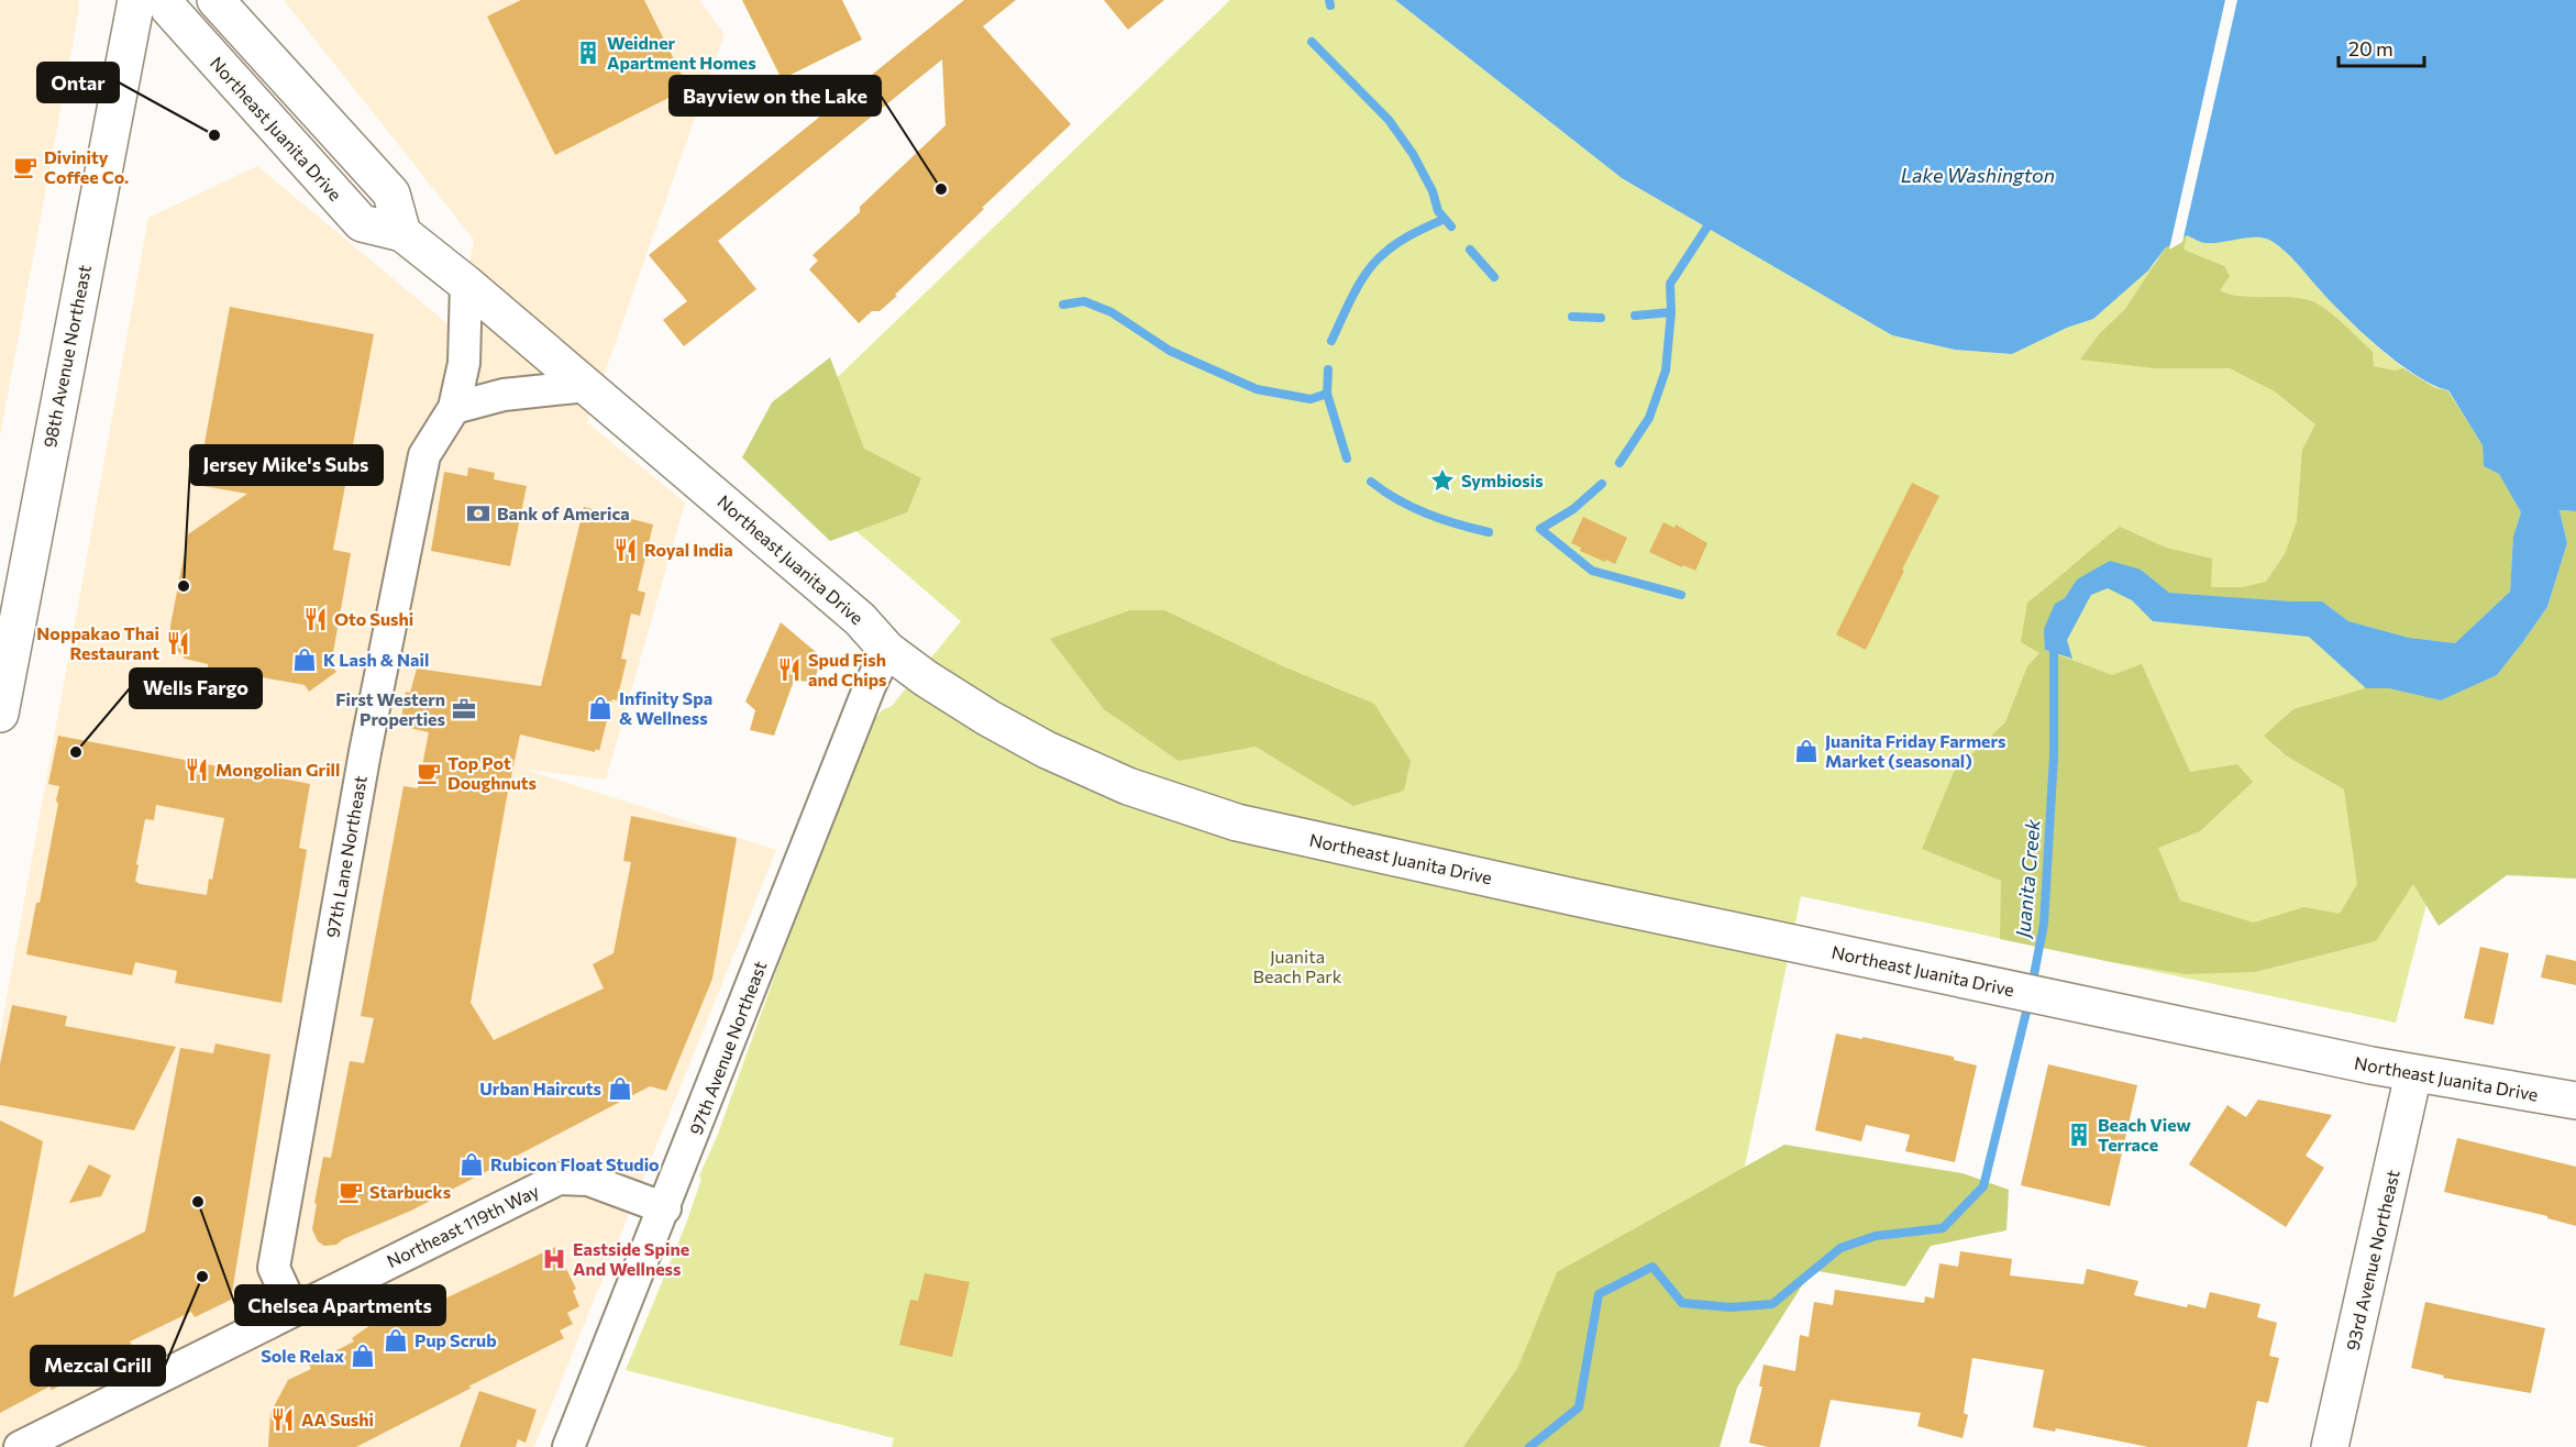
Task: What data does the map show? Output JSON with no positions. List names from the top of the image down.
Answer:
{
  "streets": {
    "main road": ["Northeast Juanita Drive", "98th Avenue Northeast", "93rd Avenue Northeast"],
    "street": ["97th Lane Northeast", "97th Avenue Northeast", "Northeast 119th Way"]
  },
  "crossings": [
    ["Northeast Juanita Drive", "97th Lane Northeast"],
    ["Northeast Juanita Drive", "97th Avenue Northeast"],
    ["Northeast Juanita Drive", "93rd Avenue Northeast"],
    ["97th Lane Northeast", "Northeast 119th Way"],
    ["97th Avenue Northeast", "Northeast 119th Way"]
  ],
  "water": ["Lake Washington", "Juanita Creek"],
  "parks": ["Juanita Beach Park"],
  "places": {
    "building": ["Weidner Apartment Homes", "Beach View Terrace"],
    "other": [
      "Ontar",
      "Bayview on the Lake",
      "Jersey Mike's Subs",
      "Wells Fargo",
      "Chelsea Apartments",
      "Mezcal Grill"
    ],
    "cafe": ["Divinity Coffee Co.", "Top Pot Doughnuts", "Starbucks"],
    "place": ["Symbiosis"],
    "bank": ["Bank of America"],
    "restaurant": [
      "Royal India",
      "Oto Sushi",
      "Noppakao Thai Restaurant",
      "Spud Fish and Chips",
      "Mongolian Grill",
      "AA Sushi"
    ],
    "shop": [
      "K Lash & Nail",
      "Infinity Spa & Wellness",
      "Juanita Friday Farmers Market (seasonal)",
      "Urban Haircuts",
      "Rubicon Float Studio",
      "Pup Scrub",
      "Sole Relax"
    ],
    "office": ["First Western Properties"],
    "hospital": ["Eastside Spine And Wellness"]
  },
  "scale_bar": "20 m"
}
